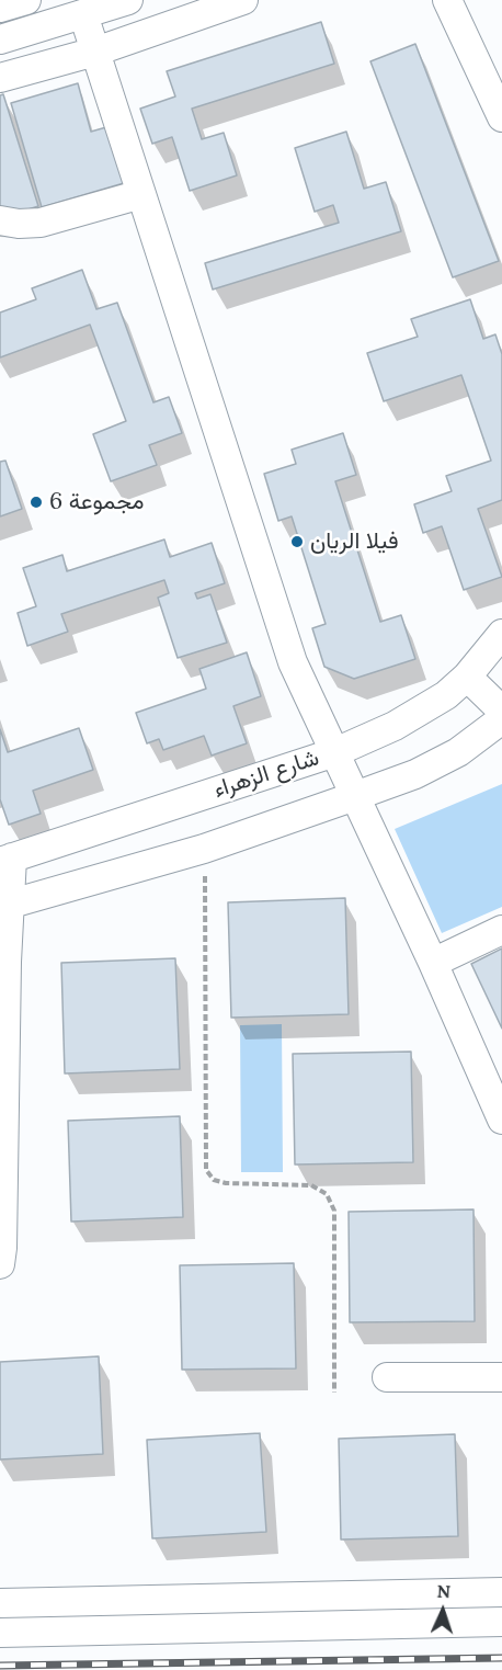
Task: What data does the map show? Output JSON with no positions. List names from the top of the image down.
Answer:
{
  "streets": {
    "street": ["شارع الزهراء"]
  },
  "places": ["مجموعة 6", "فيلا الريان"],
  "north": "top"
}
